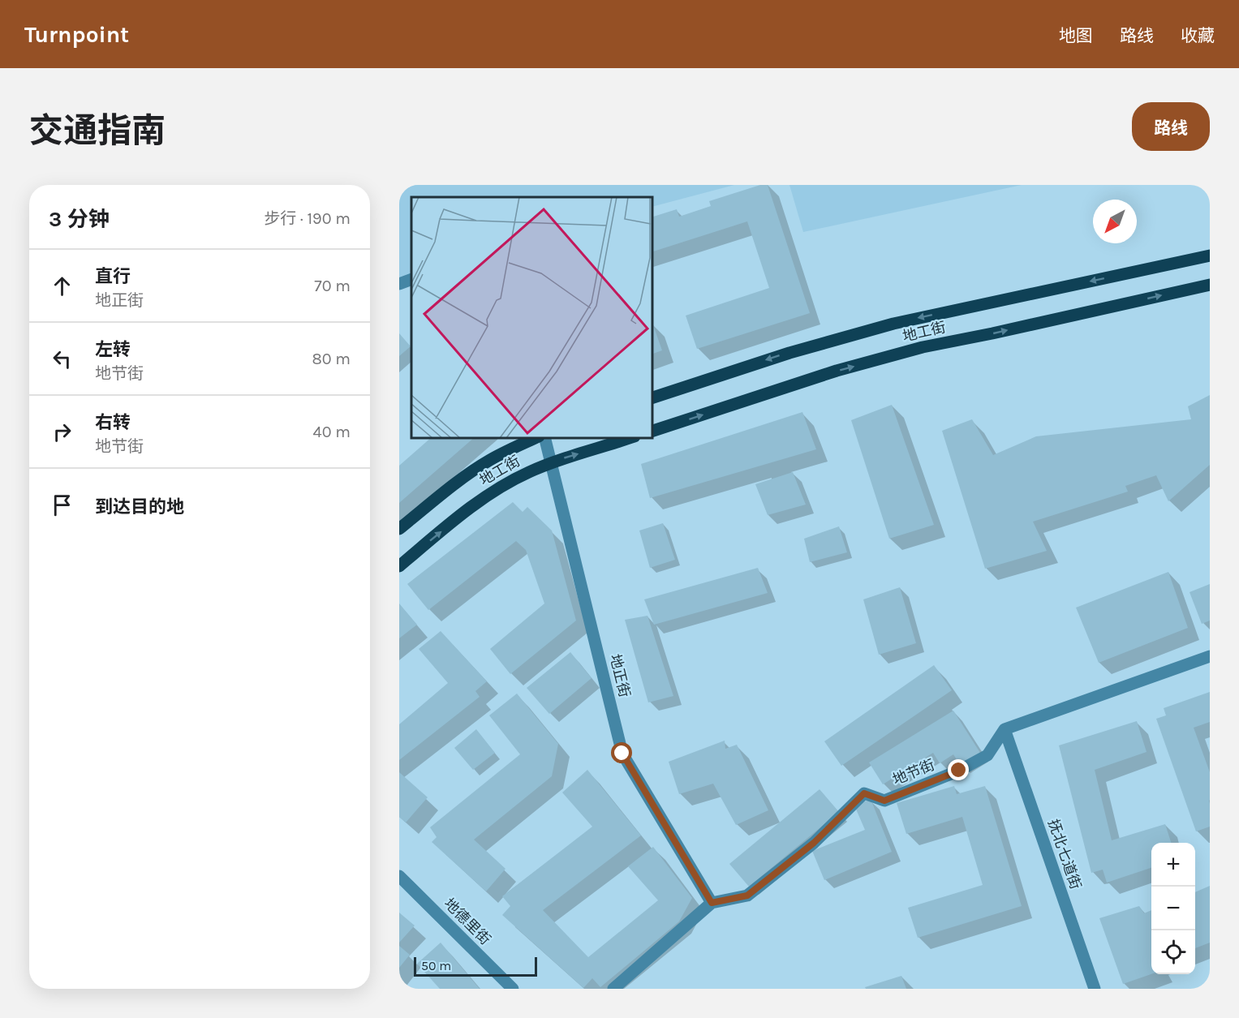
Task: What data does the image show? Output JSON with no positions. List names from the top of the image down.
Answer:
{
  "streets": {
    "main road": ["地工街"],
    "street": [
      "地正街",
      "地节街",
      "抚北七道街",
      "地德里街"
    ]
  },
  "crossings": [
    ["地工街", "地正街"],
    ["地正街", "地节街"],
    ["地节街", "抚北七道街"]
  ],
  "scale_bar": "50 m",
  "north": "bottom left",
  "page": {
    "header": "Turnpoint",
    "nav": ["地图", "路线", "收藏"],
    "title": "交通指南",
    "buttons": "路线",
    "heading": ["3 分钟", "步行 · 190 m"],
    "list": [
      ["直行", "地正街", "70 m"],
      ["左转", "地节街", "80 m"],
      ["右转", "地节街", "40 m"],
      "到达目的地"
    ],
    "map_buttons": ["+", "−"],
    "scale": "50 m"
  }
}
